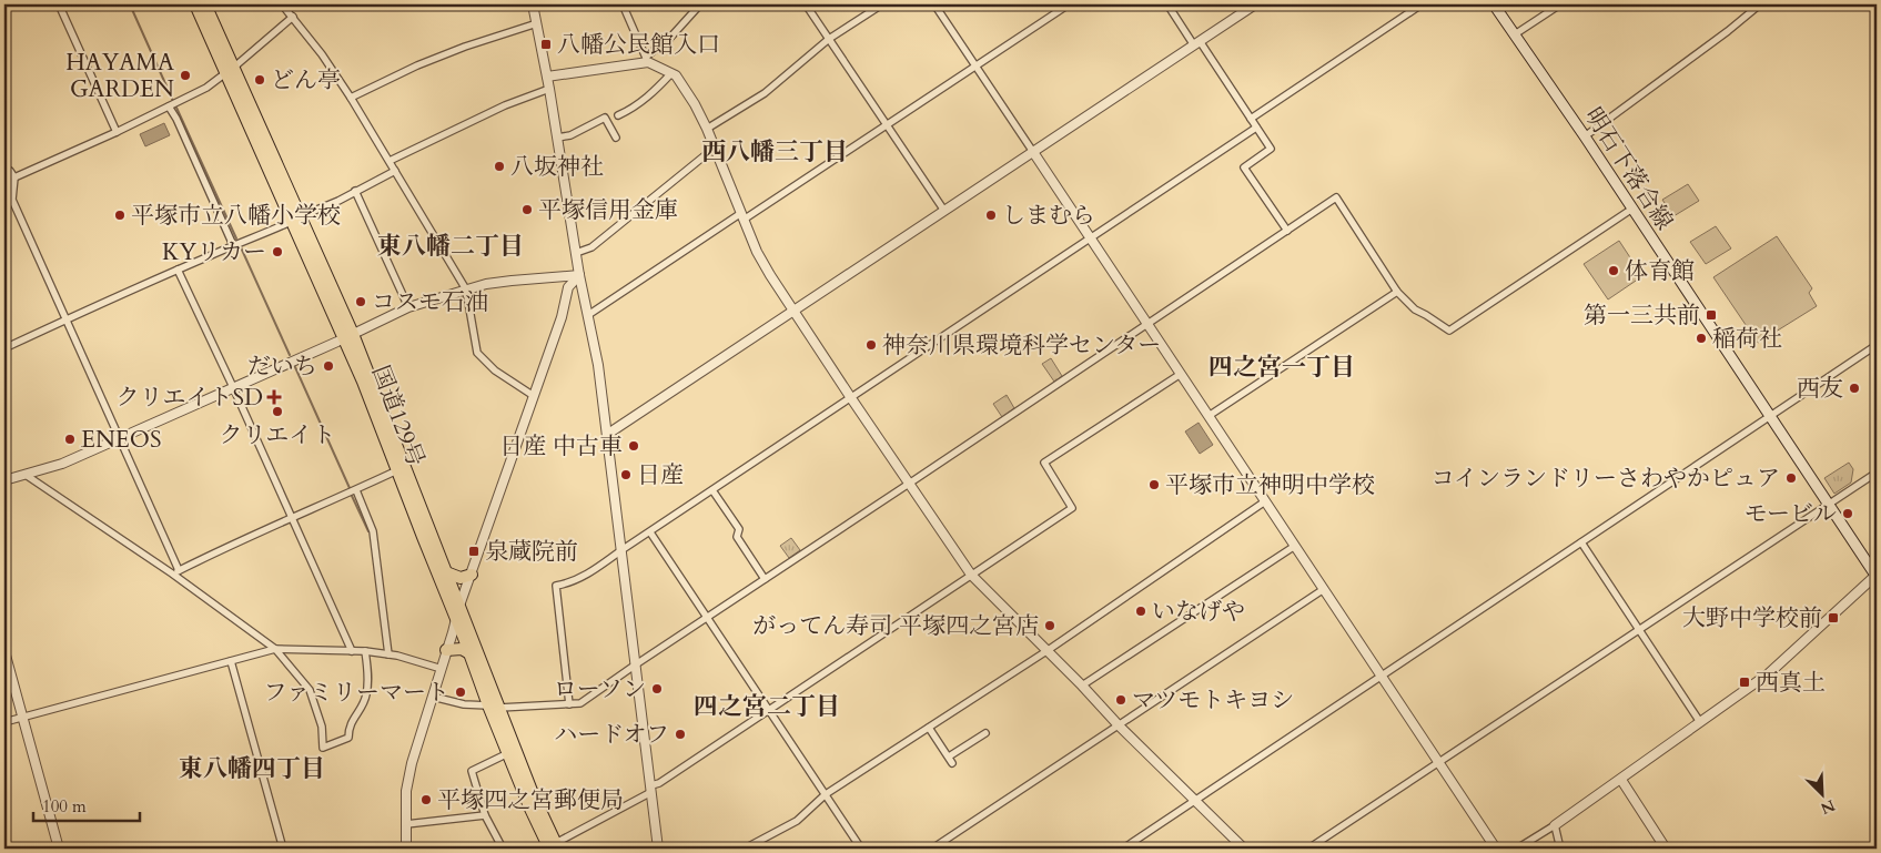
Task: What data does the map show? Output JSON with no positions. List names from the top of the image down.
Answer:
{
  "streets": {
    "highway": ["国道129号"],
    "main road": ["明石下落合線"]
  },
  "districts": [
    "西八幡三丁目",
    "東八幡二丁目",
    "四之宮一丁目",
    "四之宮二丁目",
    "東八幡四丁目"
  ],
  "places": {
    "transit": [
      "八幡公民館入口",
      "第一三共前",
      "泉蔵院前",
      "大野中学校前",
      "西真土"
    ],
    "other": [
      "HAYAMA GARDEN",
      "どん亭",
      "八坂神社",
      "平塚信用金庫",
      "平塚市立八幡小学校",
      "しまむら",
      "KYリカー",
      "体育館",
      "コスモ石油",
      "稲荷社",
      "神奈川県環境科学センター",
      "だいち",
      "西友",
      "クリエイト",
      "ENEOS",
      "日産 中古車",
      "日産",
      "コインランドリーさわやかピュア",
      "平塚市立神明中学校",
      "モービル",
      "いなげや",
      "がってん寿司 平塚四之宮店",
      "ローソン",
      "ファミリーマート",
      "マツモトキヨシ",
      "ハードオフ",
      "平塚四之宮郵便局"
    ],
    "health": ["クリエイトSD"]
  },
  "scale_bar": "100 m",
  "north": "bottom right"
}
